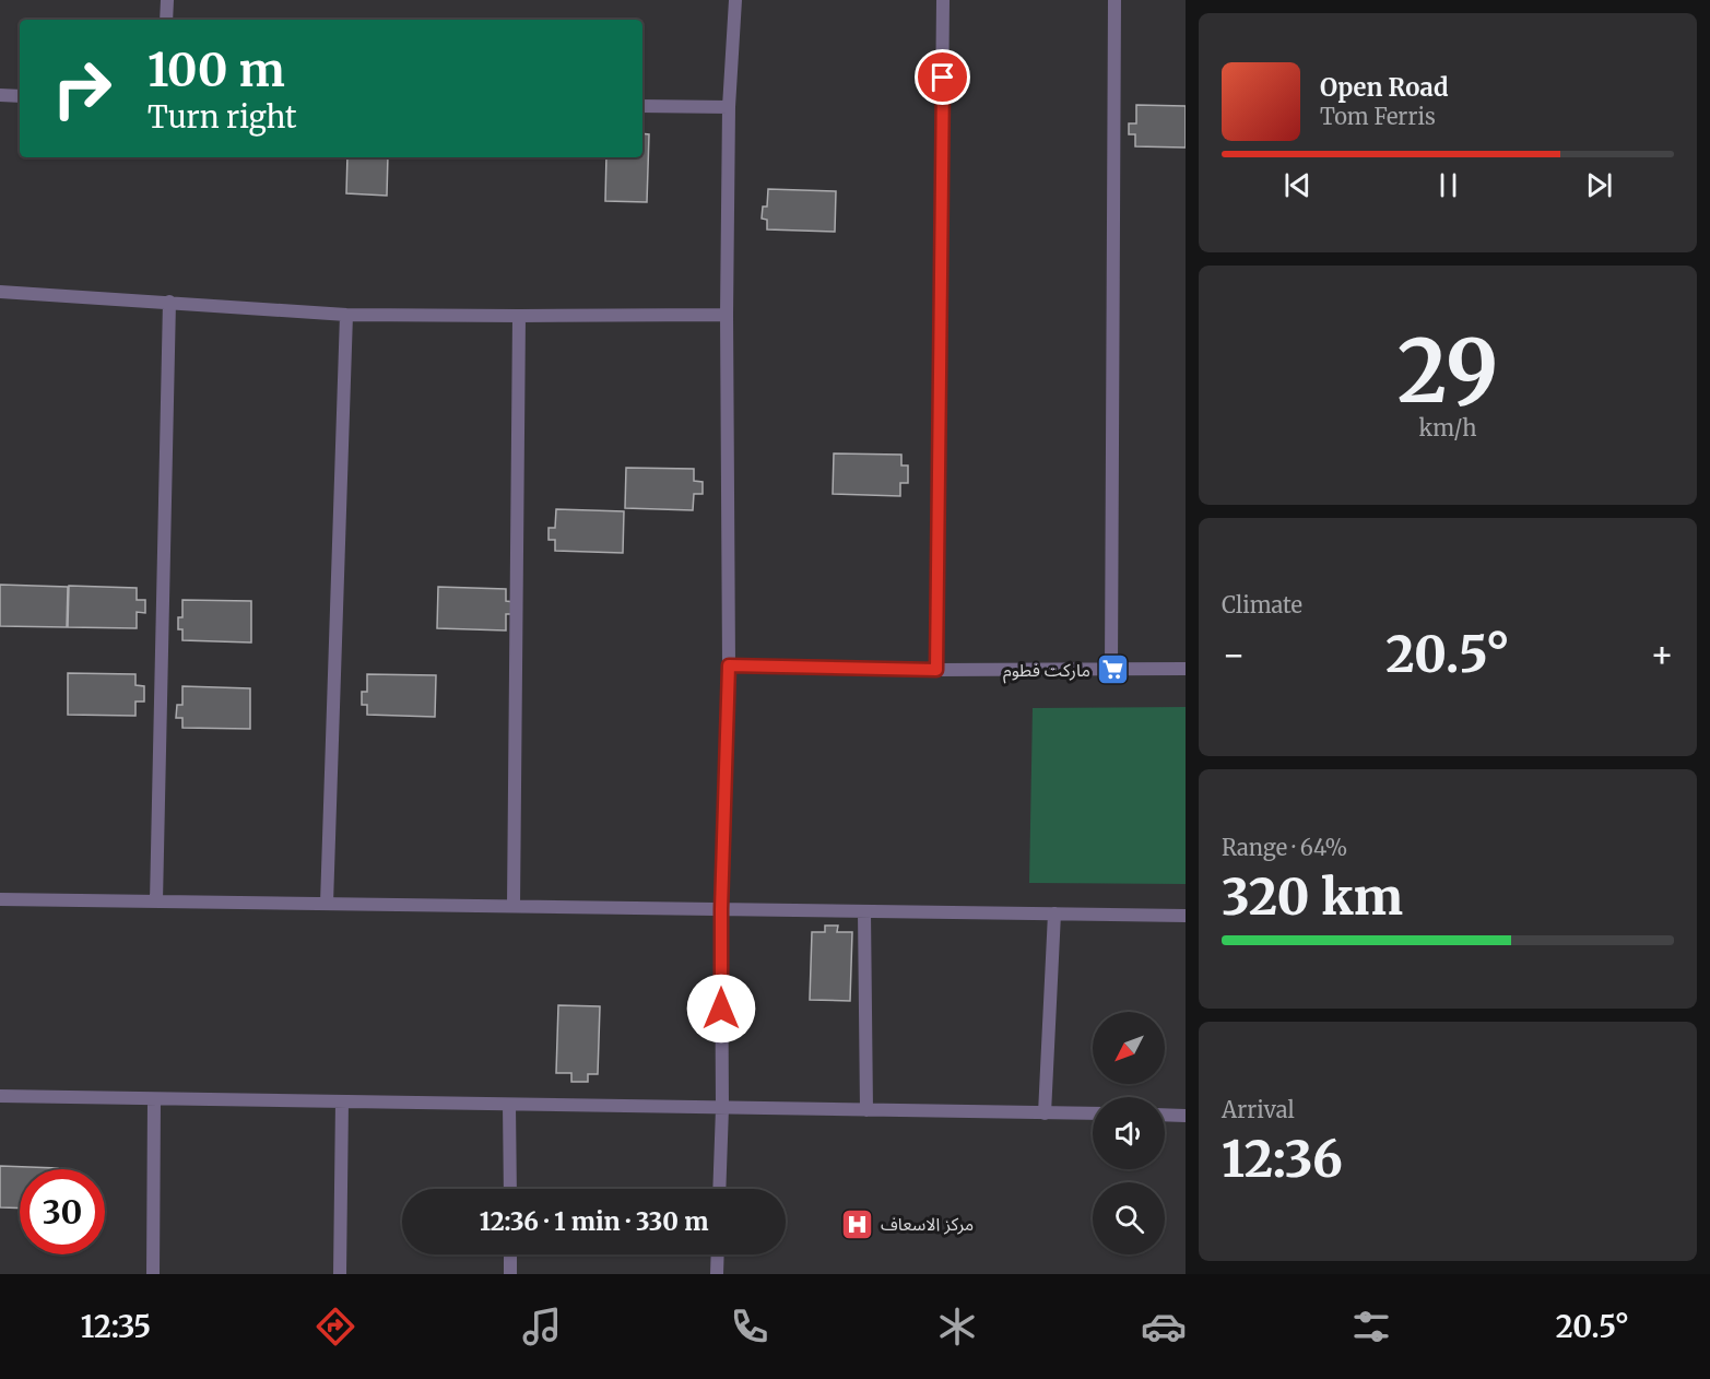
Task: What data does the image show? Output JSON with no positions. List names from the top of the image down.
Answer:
{
  "places": {
    "supermarket": ["ماركت فطوم"],
    "hospital": ["مركز الاسعاف"]
  },
  "north": "bottom left",
  "page": {
    "turn": ["100 m", "Turn right"],
    "song": ["Open Road", "Tom Ferris"],
    "tile": [
      ["29", "km/h"],
      "Climate",
      ["Range · 64%", "320 km"],
      ["Arrival", "12:36"]
    ],
    "heat": ["−", "20.5°", "+"],
    "limit": "30",
    "trip": "12:36 · 1 min · 330 m",
    "tabs": ["12:35", "20.5°"]
  }
}
